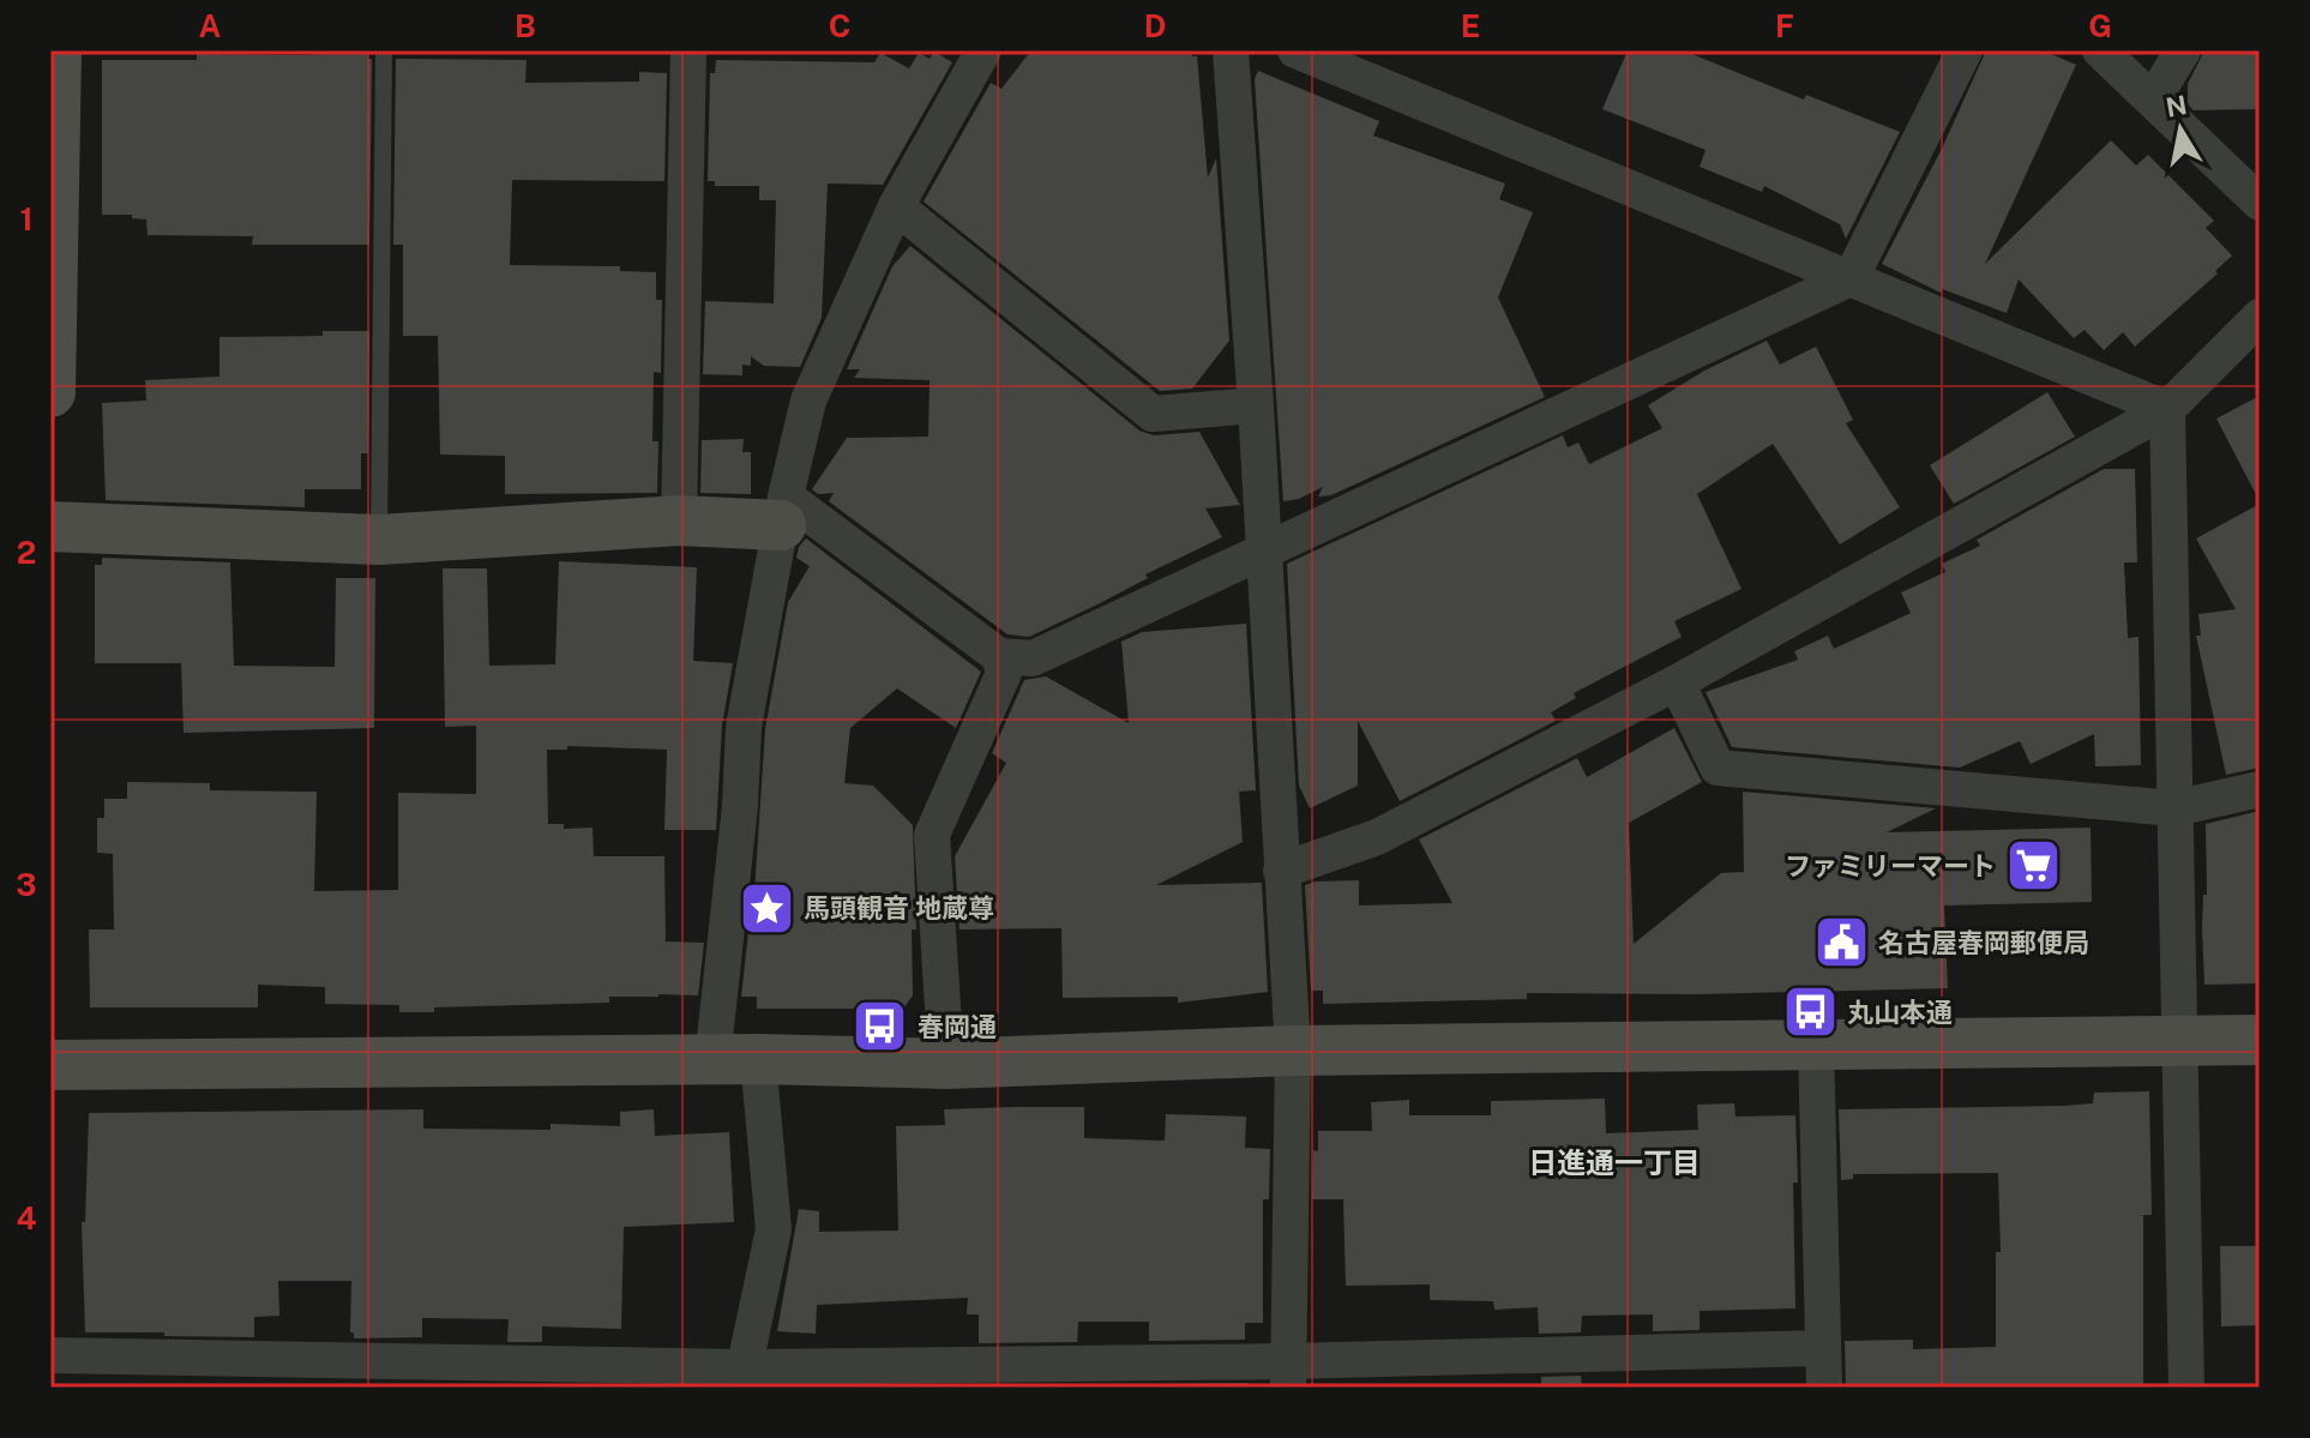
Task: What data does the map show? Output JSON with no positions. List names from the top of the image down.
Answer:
{
  "districts": ["日進通一丁目"],
  "places": {
    "supermarket": ["ファミリーマート"],
    "place": ["馬頭観音 地蔵尊"],
    "public building": ["名古屋春岡郵便局"],
    "bus stop": ["丸山本通", "春岡通"]
  },
  "north": "top",
  "grid": {
    "columns": [
      "A",
      "B",
      "C",
      "D",
      "E",
      "F",
      "G"
    ],
    "rows": [
      "1",
      "2",
      "3",
      "4"
    ]
  }
}
